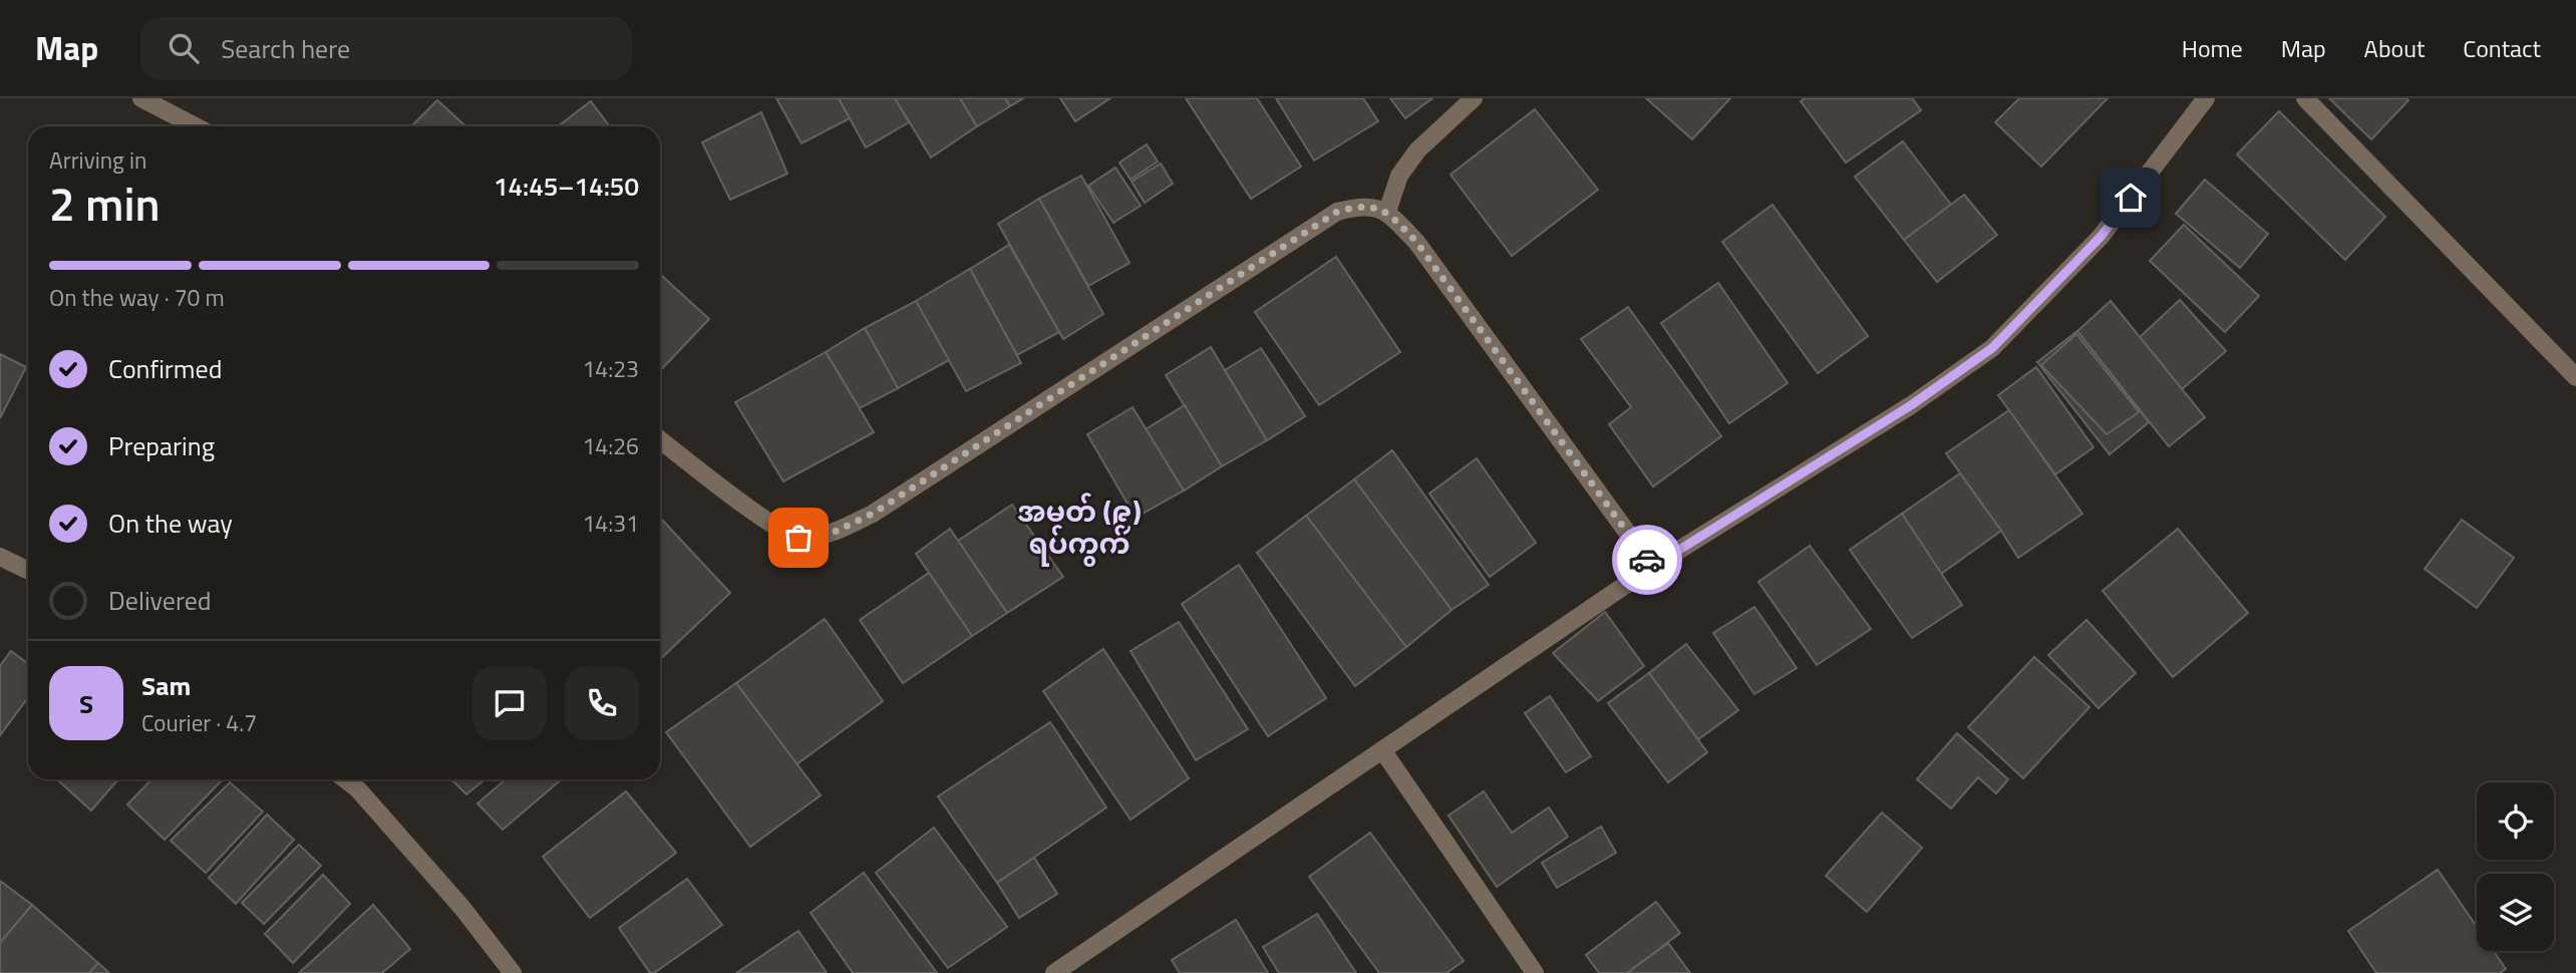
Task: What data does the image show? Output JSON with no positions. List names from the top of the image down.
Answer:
{
  "districts": ["အမှတ် (၉) ရပ်ကွက်"],
  "page": {
    "header": "Map",
    "search": "Search here",
    "nav": [
      "Home",
      "Map",
      "About",
      "Contact"
    ],
    "heading": ["2 min", "Arriving in", "14:45–14:50"],
    "panel": ["Sam", "Courier · 4.7"],
    "bar": "On the way · 70 m",
    "list": [
      ["Confirmed", "14:23"],
      ["Preparing", "14:26"],
      ["On the way", "14:31"],
      "Delivered"
    ],
    "round": "S"
  }
}
